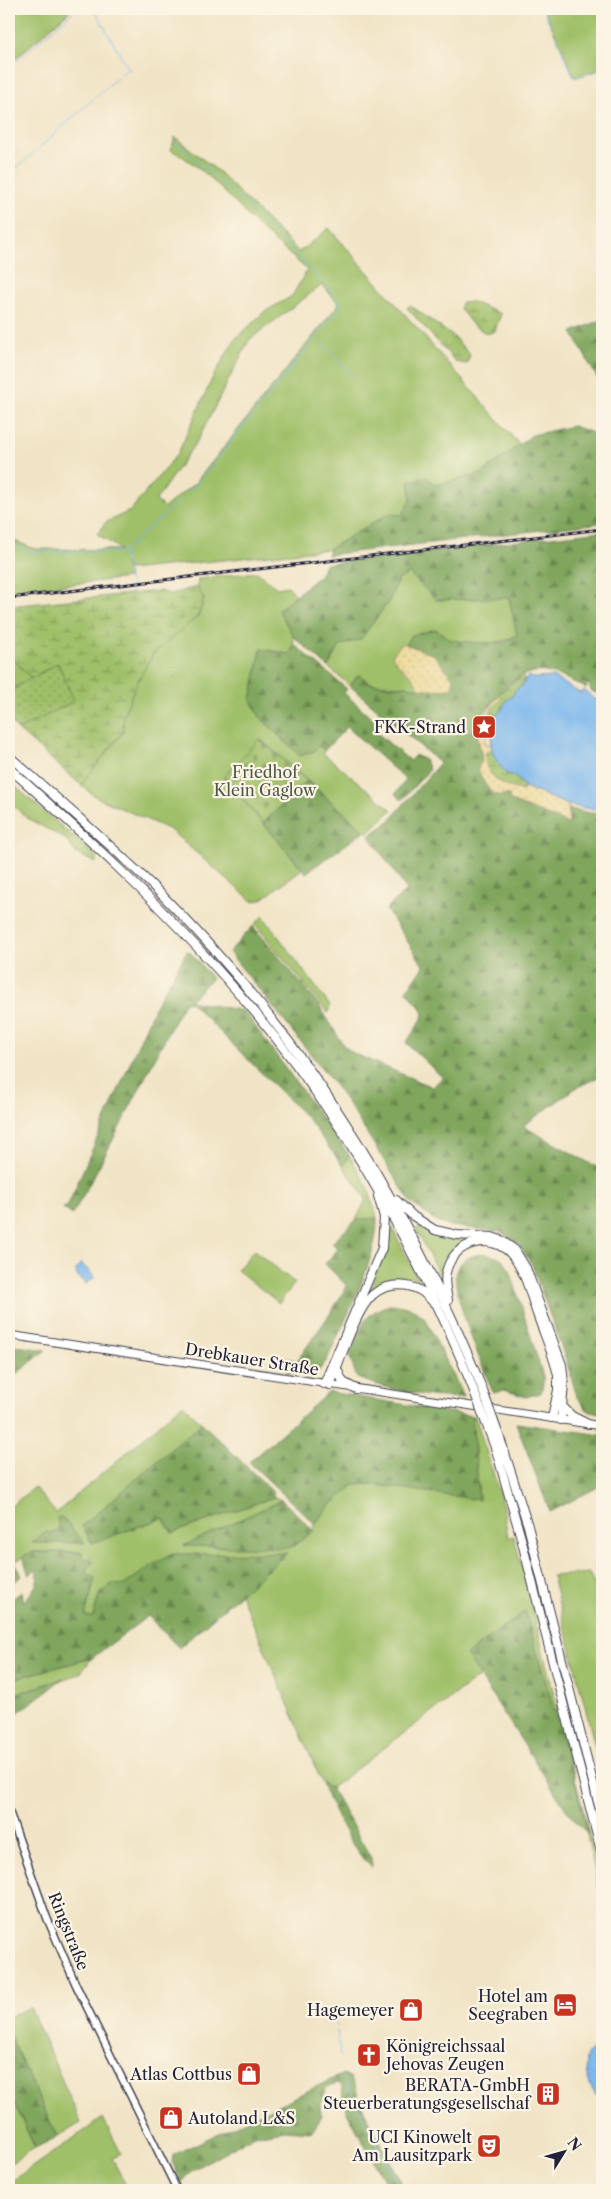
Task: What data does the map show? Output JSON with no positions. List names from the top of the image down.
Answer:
{
  "streets": {
    "main road": ["Drebkauer Straße", "Ringstraße"]
  },
  "parks": ["Friedhof Klein Gaglow"],
  "places": {
    "place": ["FKK-Strand"],
    "hotel": ["Hotel am Seegraben"],
    "shop": ["Hagemeyer", "Atlas Cottbus", "Autoland L&S"],
    "church": ["Königreichssaal Jehovas Zeugen"],
    "building": ["BERATA-GmbH Steuerberatungsgesellschaf"],
    "theatre": ["UCI Kinowelt Am Lausitzpark"]
  },
  "north": "top right"
}
